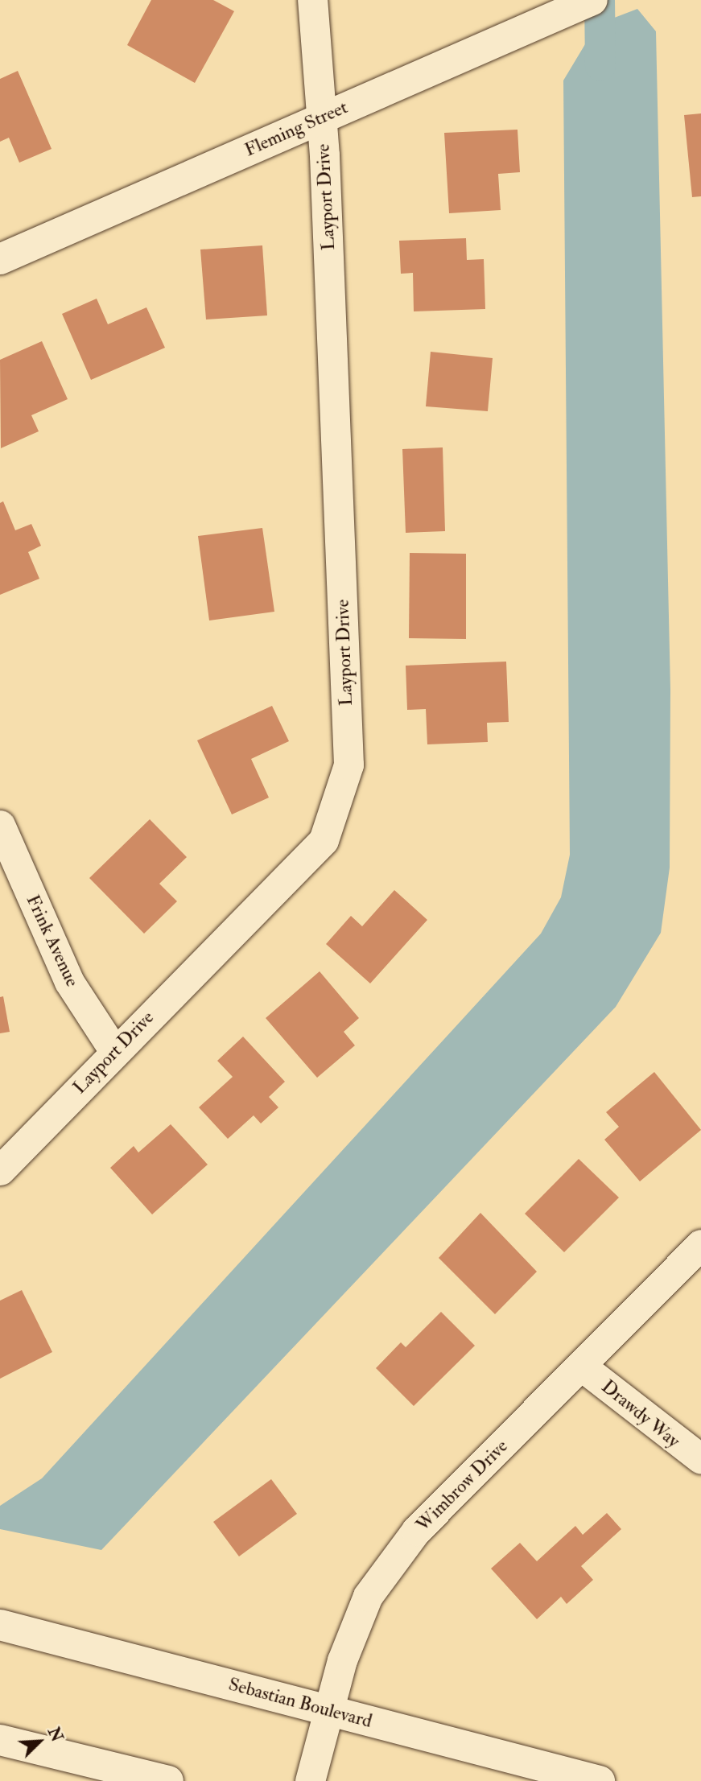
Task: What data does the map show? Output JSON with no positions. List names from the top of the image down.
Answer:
{
  "streets": {
    "main road": ["Fleming Street", "Sebastian Boulevard"],
    "street": [
      "Layport Drive",
      "Frink Avenue",
      "Drawdy Way",
      "Wimbrow Drive"
    ]
  },
  "crossings": [
    ["Fleming Street", "Layport Drive"],
    ["Layport Drive", "Frink Avenue"],
    ["Drawdy Way", "Wimbrow Drive"],
    ["Wimbrow Drive", "Sebastian Boulevard"]
  ],
  "north": "top right"
}
